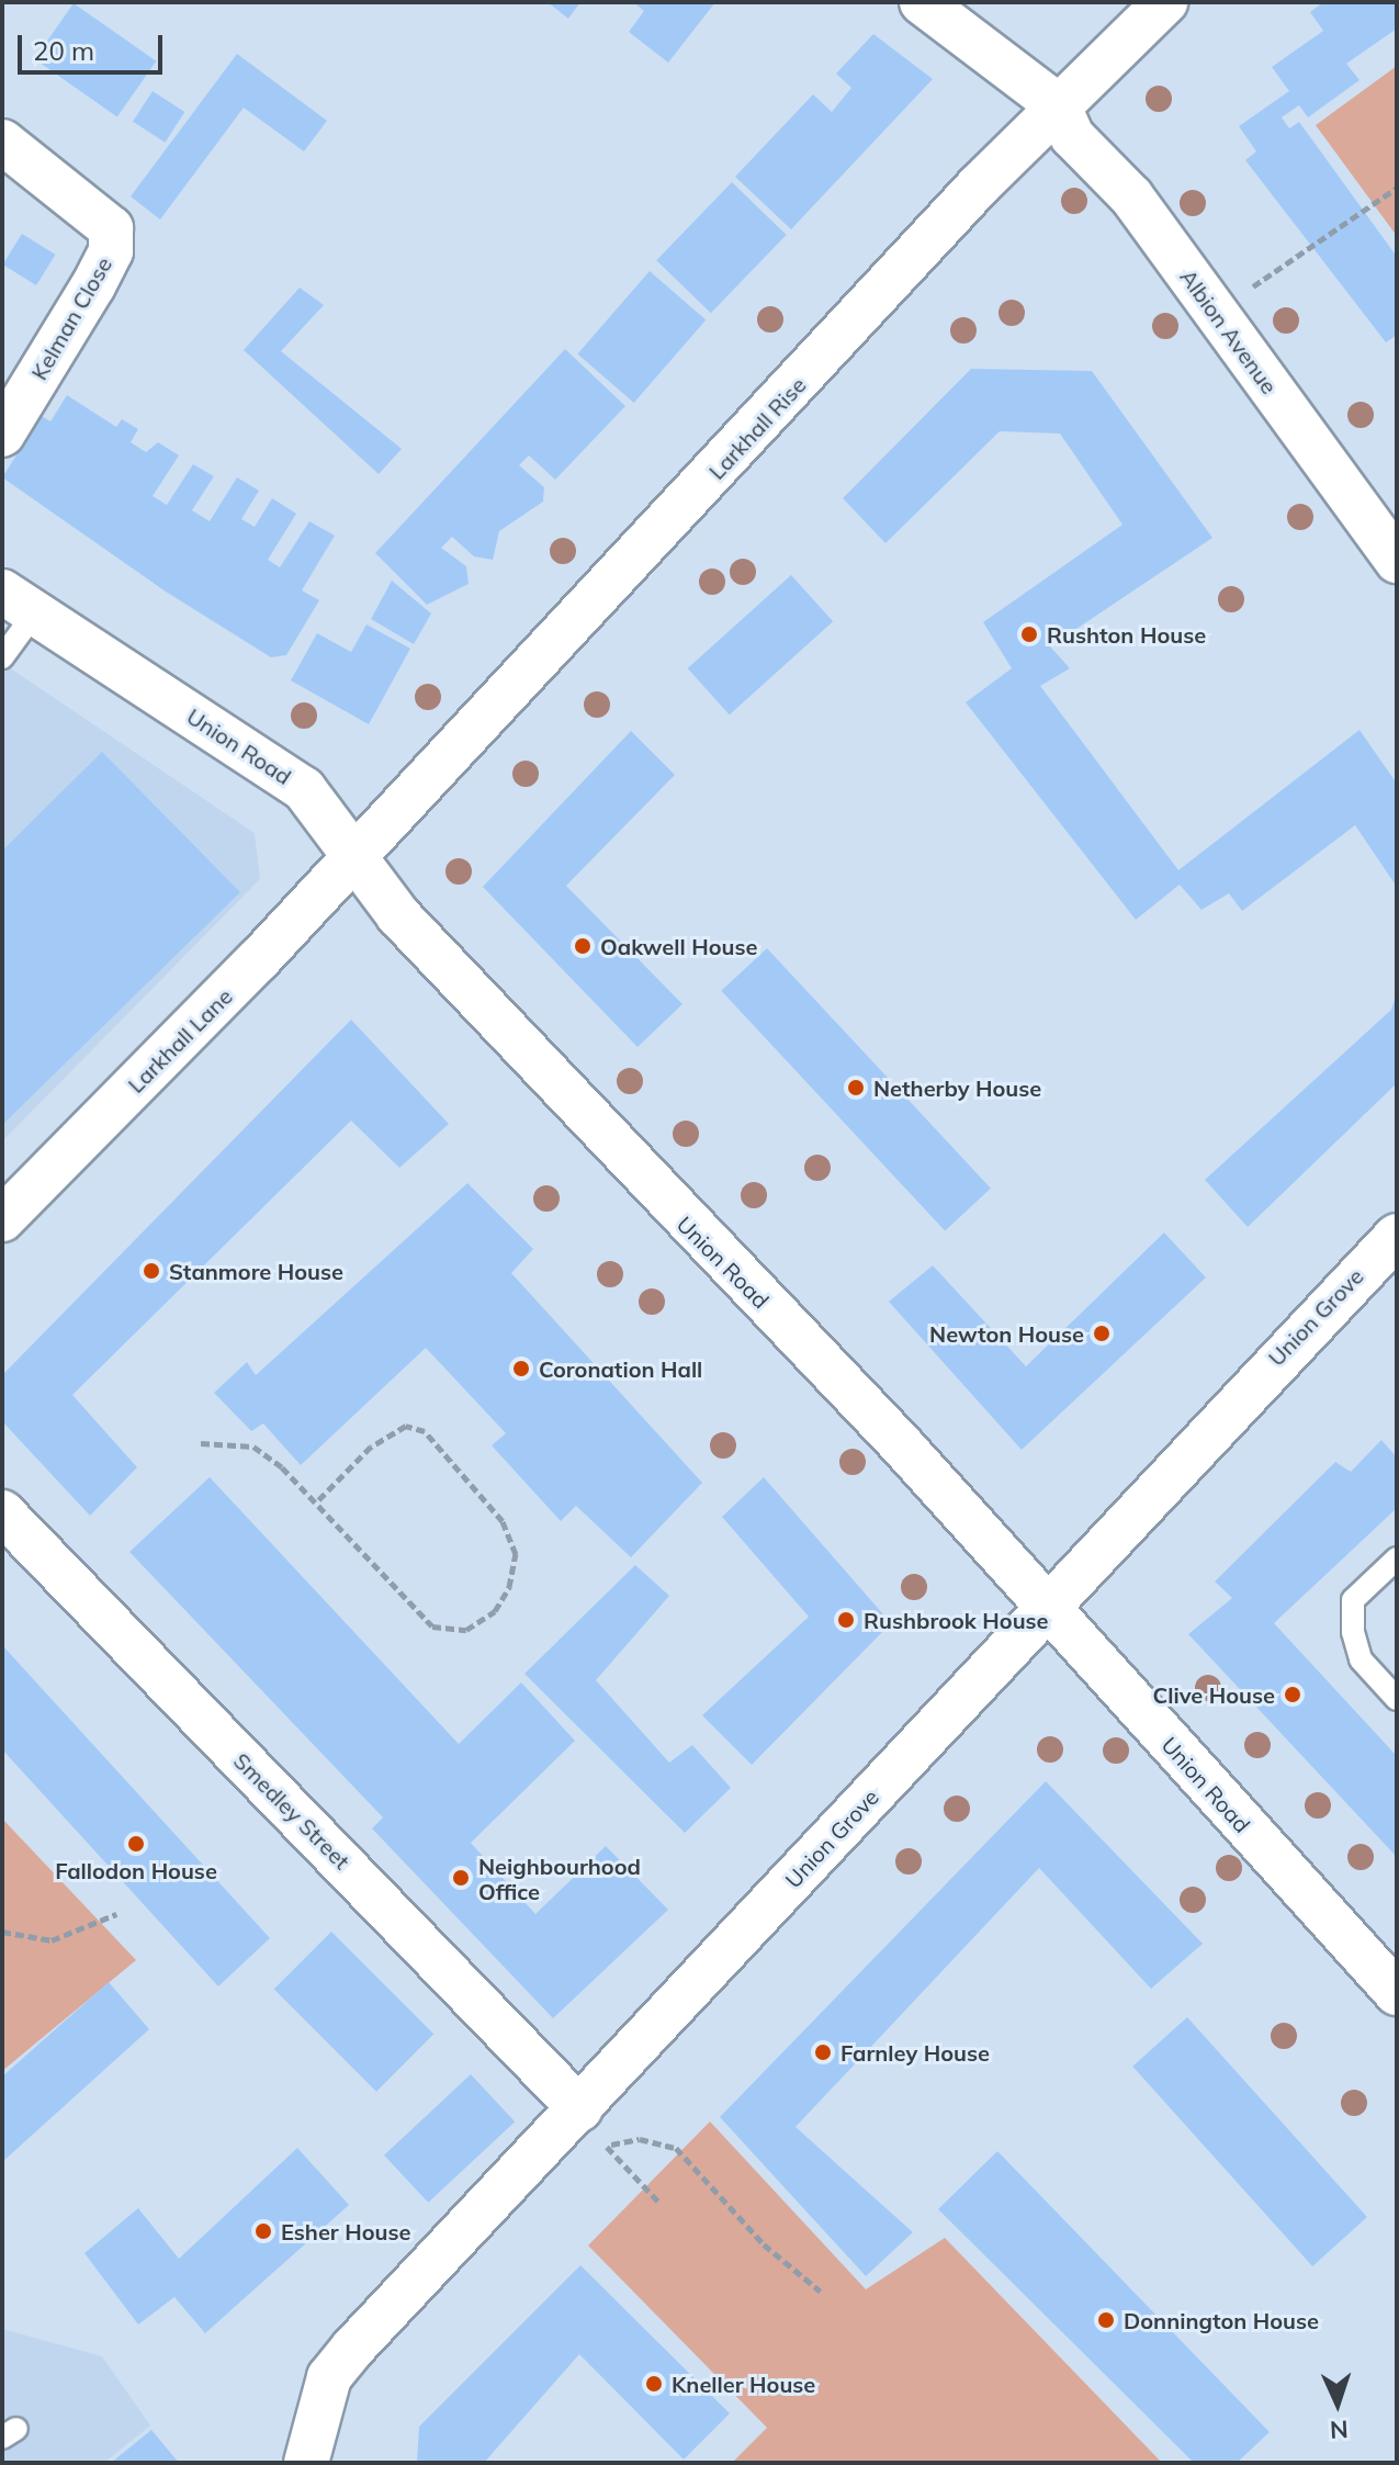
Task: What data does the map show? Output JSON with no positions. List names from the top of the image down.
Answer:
{
  "streets": {
    "street": [
      "Kelman Close",
      "Albion Avenue",
      "Larkhall Rise",
      "Union Road",
      "Larkhall Lane",
      "Union Grove",
      "Smedley Street"
    ]
  },
  "crossings": [
    ["Albion Avenue", "Larkhall Rise"],
    ["Larkhall Rise", "Union Road"],
    ["Larkhall Rise", "Larkhall Lane"],
    ["Union Road", "Larkhall Lane"],
    ["Union Road", "Union Grove"],
    ["Union Grove", "Smedley Street"]
  ],
  "places": [
    "Rushton House",
    "Oakwell House",
    "Netherby House",
    "Stanmore House",
    "Newton House",
    "Coronation Hall",
    "Rushbrook House",
    "Clive House",
    "Fallodon House",
    "Neighbourhood Office",
    "Farnley House",
    "Esher House",
    "Donnington House",
    "Kneller House"
  ],
  "scale_bar": "20 m",
  "north": "bottom"
}
